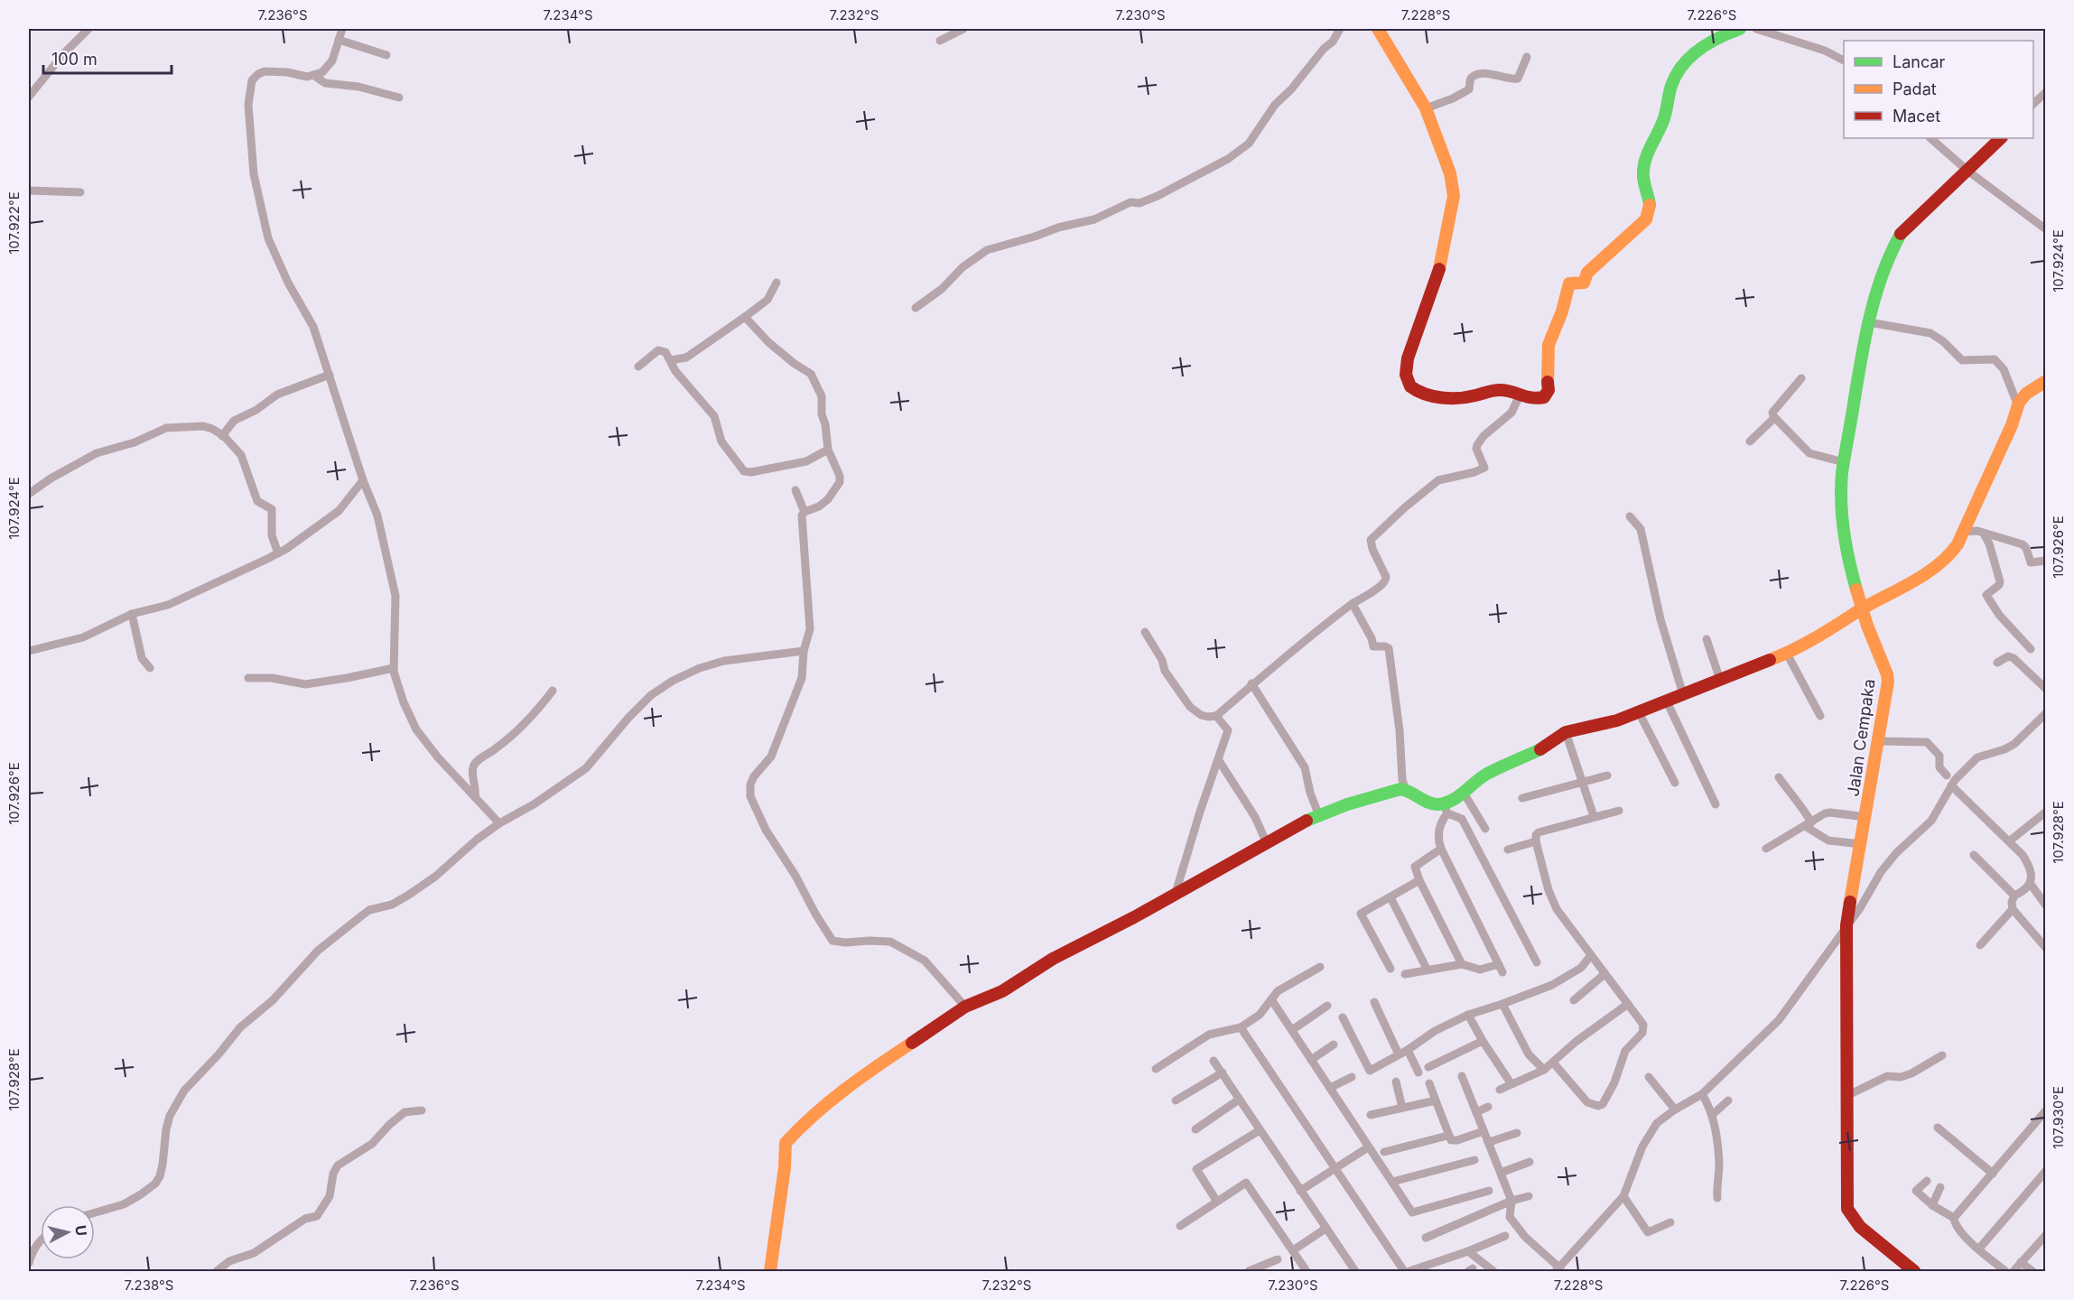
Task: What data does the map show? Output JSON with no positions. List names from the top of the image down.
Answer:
{
  "streets": {
    "street": ["Jalan Cempaka"]
  },
  "legend": ["Lancar", "Padat", "Macet"],
  "scale_bar": "100 m",
  "north": "right",
  "coordinates": [
    "7.236°S",
    "7.234°S",
    "7.232°S",
    "7.230°S",
    "7.228°S",
    "7.226°S",
    "107.922°E",
    "107.924°E",
    "107.926°E",
    "107.928°E",
    "107.930°E",
    "7.238°S"
  ]
}
